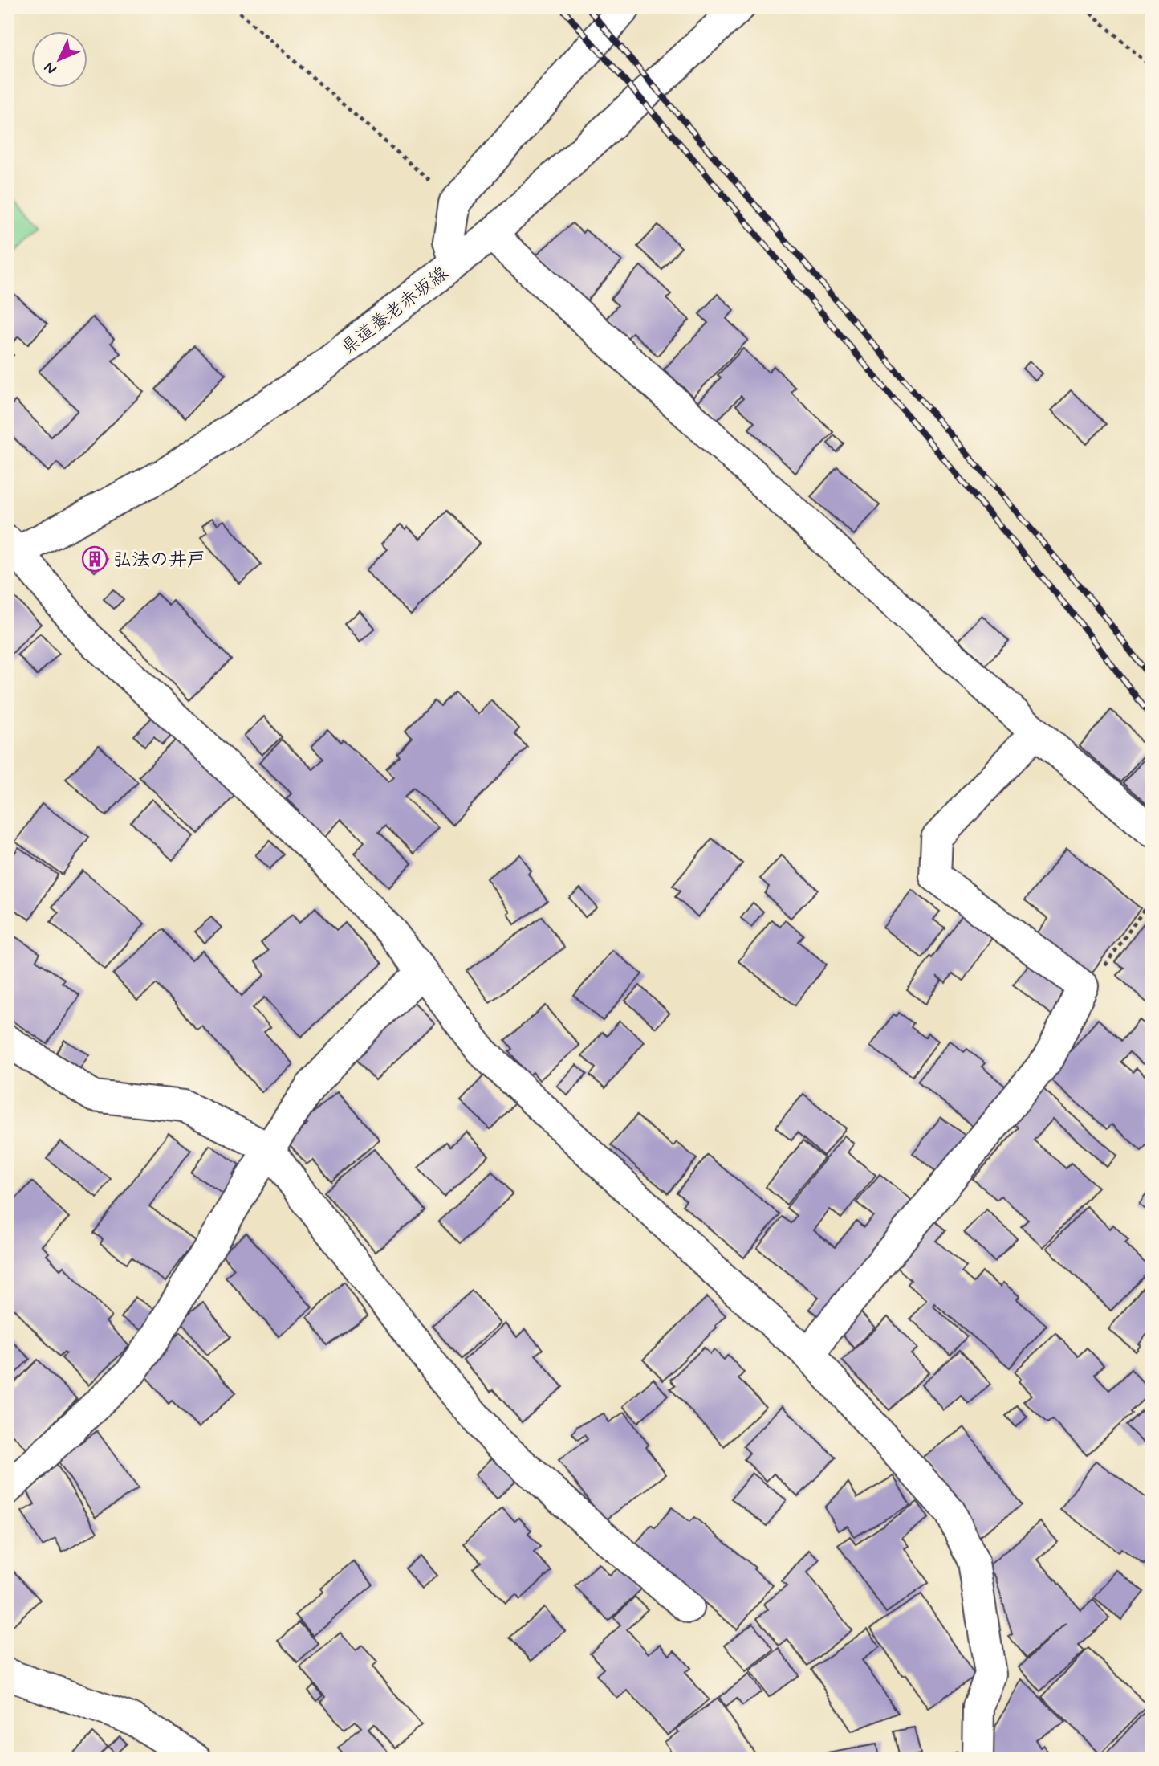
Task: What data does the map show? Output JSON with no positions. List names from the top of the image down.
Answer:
{
  "streets": {
    "street": ["県道養老赤坂線"]
  },
  "places": {
    "building": ["弘法の井戸"]
  },
  "north": "bottom left"
}
